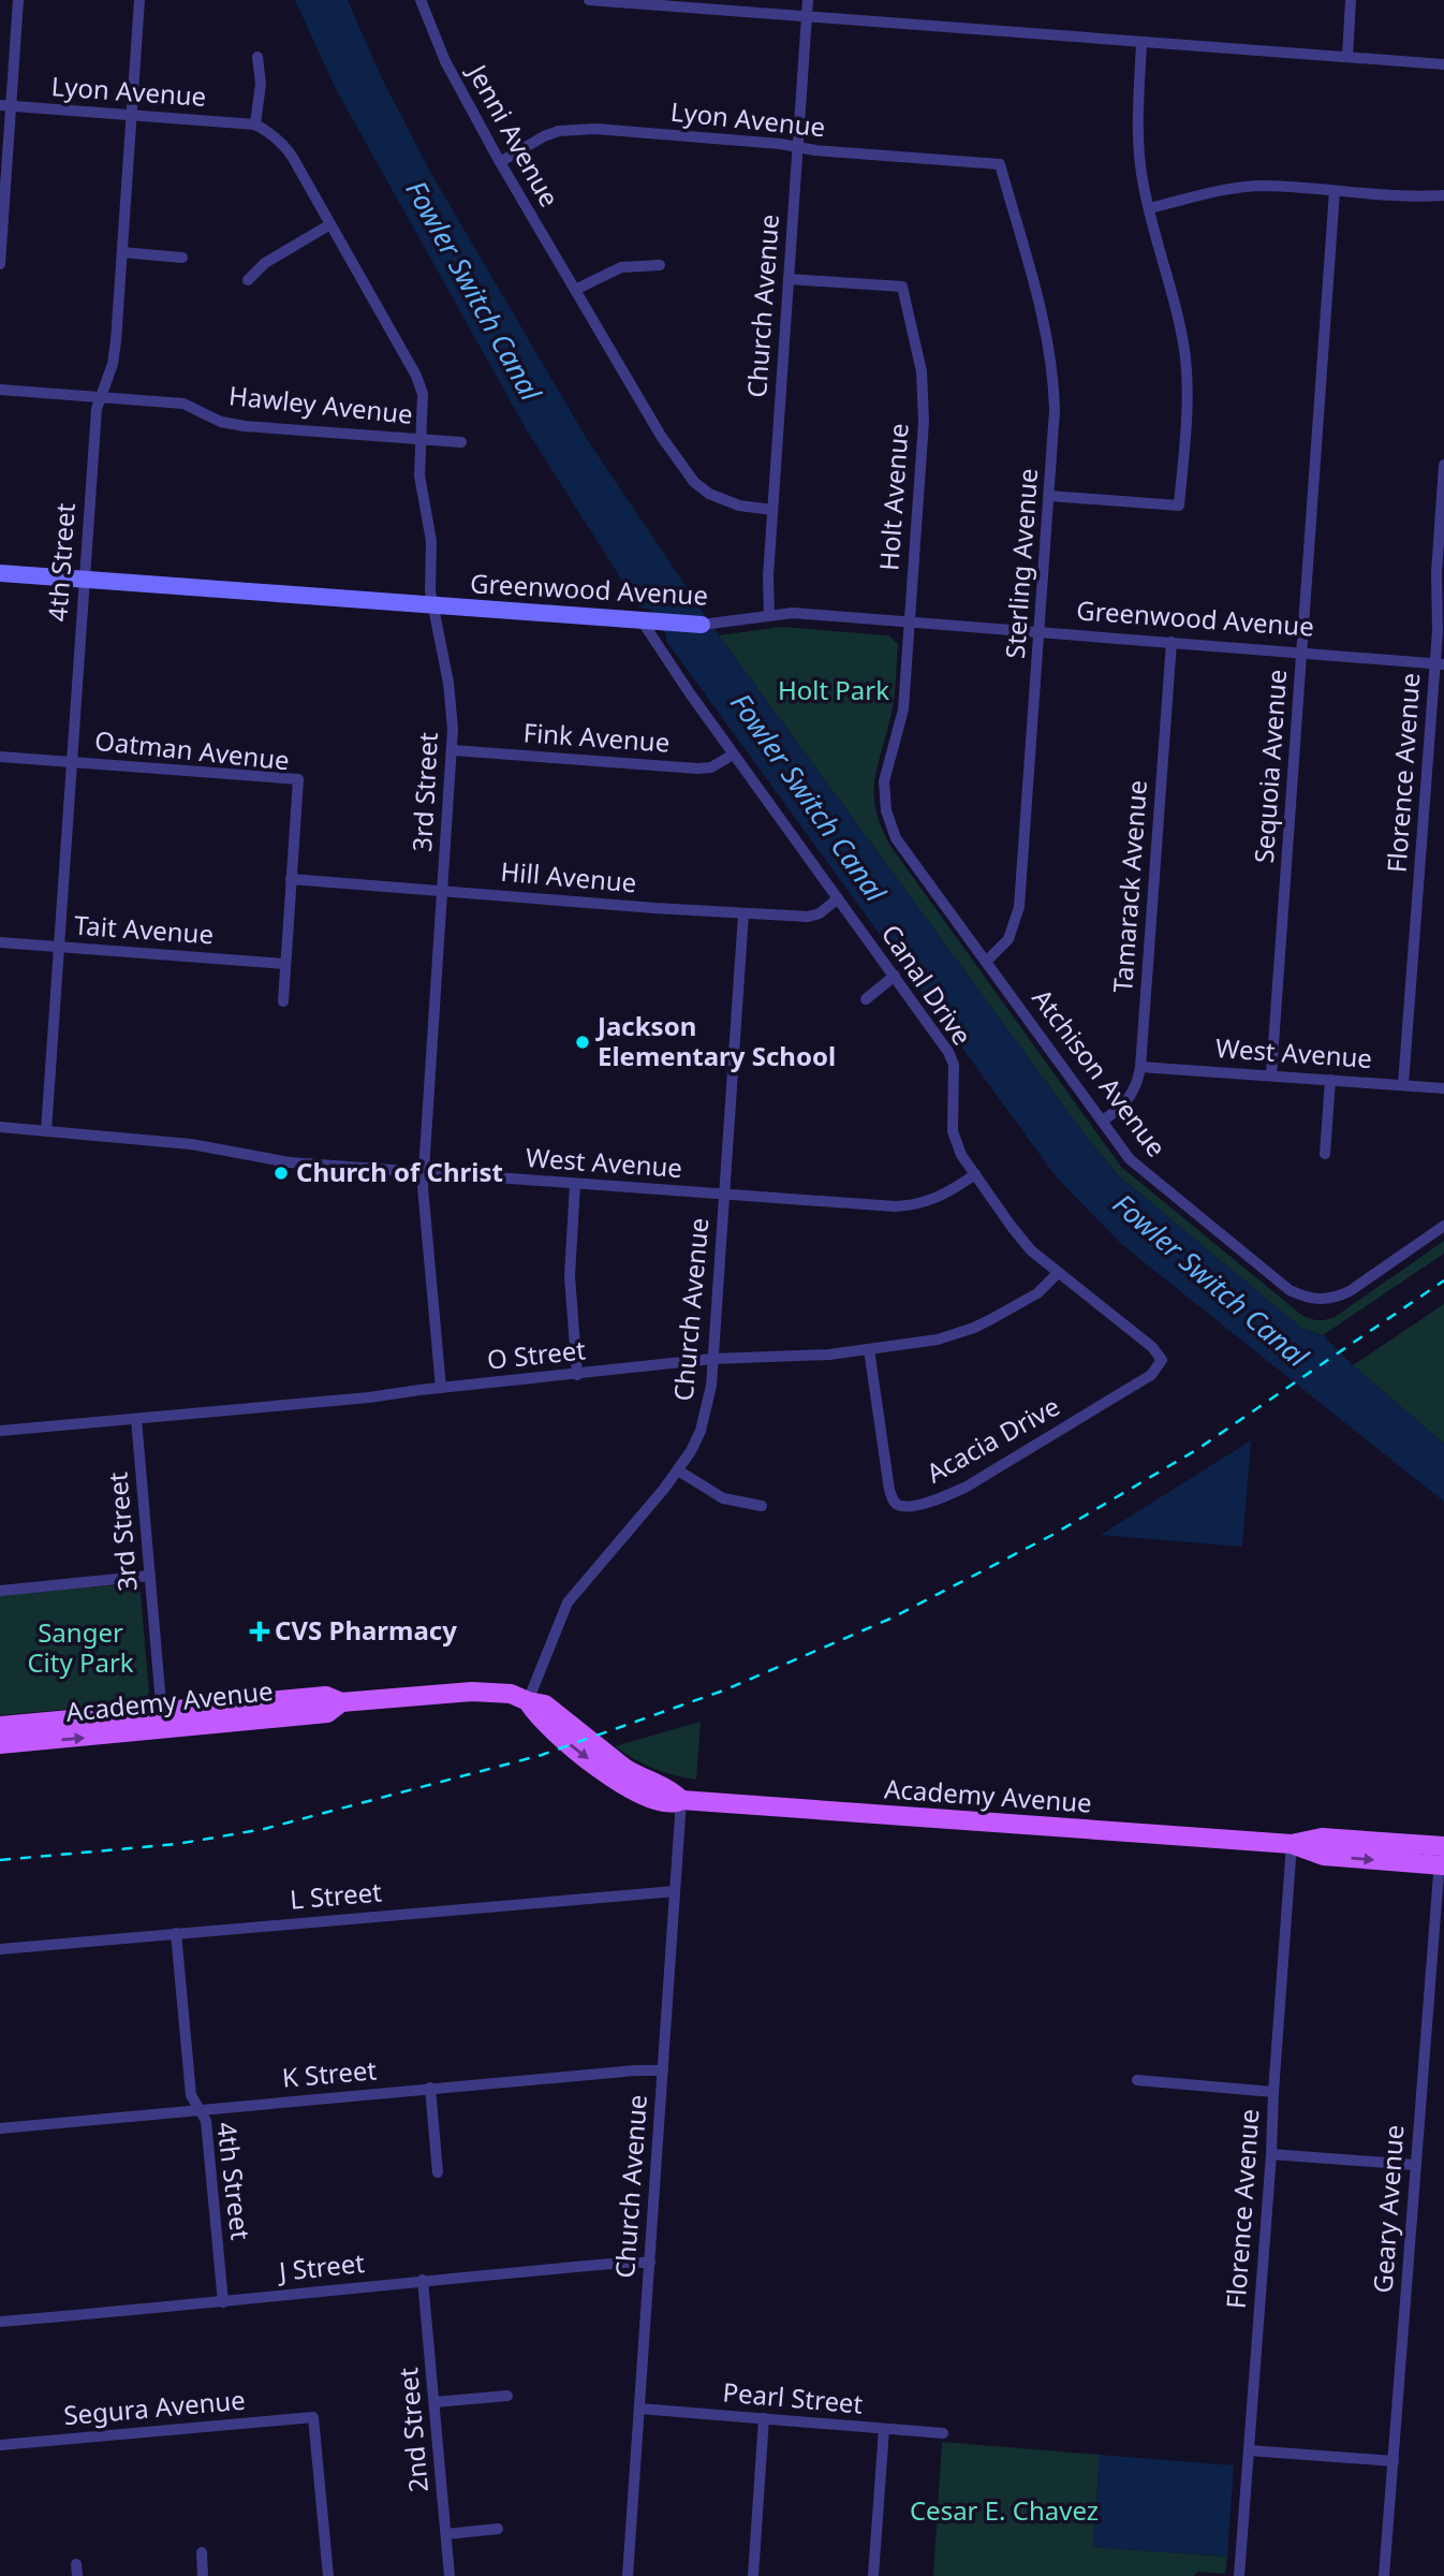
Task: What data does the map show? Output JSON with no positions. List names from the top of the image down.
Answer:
{
  "streets": {
    "main road": ["Academy Avenue"],
    "street": [
      "Lyon Avenue",
      "Jenni Avenue",
      "Church Avenue",
      "Hawley Avenue",
      "Holt Avenue",
      "4th Street",
      "Sterling Avenue",
      "Greenwood Avenue",
      "Fink Avenue",
      "Oatman Avenue",
      "Sequoia Avenue",
      "Florence Avenue",
      "3rd Street",
      "Hill Avenue",
      "Tamarack Avenue",
      "Tait Avenue",
      "Canal Drive",
      "West Avenue",
      "Atchison Avenue",
      "O Street",
      "Acacia Drive",
      "L Street",
      "K Street",
      "Geary Avenue",
      "J Street",
      "Pearl Street",
      "Segura Avenue",
      "2nd Street"
    ]
  },
  "crossings": [
    ["Lyon Avenue", "Jenni Avenue"],
    ["Lyon Avenue", "Church Avenue"],
    ["Lyon Avenue", "4th Street"],
    ["Lyon Avenue", "Sterling Avenue"],
    ["Lyon Avenue", "3rd Street"],
    ["Jenni Avenue", "Church Avenue"],
    ["Church Avenue", "Holt Avenue"],
    ["Church Avenue", "Greenwood Avenue"],
    ["Church Avenue", "Hill Avenue"],
    ["Church Avenue", "West Avenue"],
    ["Church Avenue", "O Street"],
    ["Church Avenue", "Academy Avenue"],
    ["Church Avenue", "L Street"],
    ["Church Avenue", "K Street"],
    ["Church Avenue", "J Street"],
    ["Church Avenue", "Pearl Street"],
    ["Hawley Avenue", "4th Street"],
    ["Hawley Avenue", "3rd Street"],
    ["Holt Avenue", "Greenwood Avenue"],
    ["Holt Avenue", "Atchison Avenue"],
    ["4th Street", "Greenwood Avenue"],
    ["4th Street", "Oatman Avenue"],
    ["4th Street", "Tait Avenue"],
    ["4th Street", "West Avenue"],
    ["4th Street", "L Street"],
    ["4th Street", "K Street"],
    ["4th Street", "J Street"],
    ["Sterling Avenue", "Greenwood Avenue"],
    ["Sterling Avenue", "Atchison Avenue"],
    ["Greenwood Avenue", "Sequoia Avenue"],
    ["Greenwood Avenue", "Florence Avenue"],
    ["Greenwood Avenue", "3rd Street"],
    ["Greenwood Avenue", "Tamarack Avenue"],
    ["Greenwood Avenue", "Canal Drive"],
    ["Fink Avenue", "3rd Street"],
    ["Fink Avenue", "Canal Drive"],
    ["Oatman Avenue", "Hill Avenue"],
    ["Oatman Avenue", "Tait Avenue"],
    ["Sequoia Avenue", "West Avenue"],
    ["Florence Avenue", "West Avenue"],
    ["Florence Avenue", "Academy Avenue"],
    ["3rd Street", "Hill Avenue"],
    ["3rd Street", "West Avenue"],
    ["3rd Street", "O Street"],
    ["3rd Street", "Academy Avenue"],
    ["Hill Avenue", "Canal Drive"],
    ["Tamarack Avenue", "West Avenue"],
    ["Tamarack Avenue", "Atchison Avenue"],
    ["Canal Drive", "West Avenue"],
    ["Canal Drive", "O Street"],
    ["Canal Drive", "Acacia Drive"],
    ["O Street", "Acacia Drive"],
    ["Academy Avenue", "Geary Avenue"],
    ["J Street", "2nd Street"]
  ],
  "water": ["Fowler Switch Canal"],
  "parks": ["Holt Park", "Sanger City Park", "Cesar E. Chavez"],
  "places": {
    "other": ["Jackson Elementary School", "Church of Christ"],
    "health": ["CVS Pharmacy"]
  }
}
